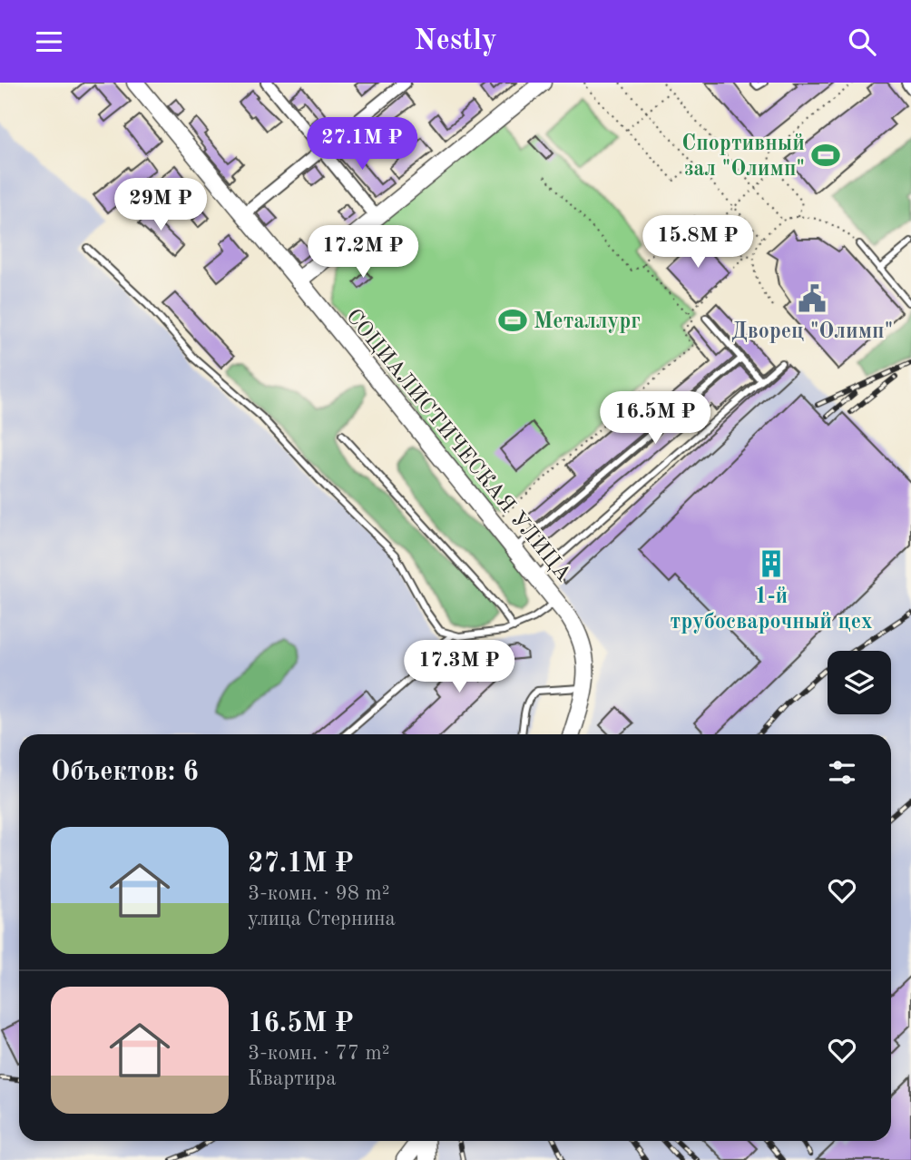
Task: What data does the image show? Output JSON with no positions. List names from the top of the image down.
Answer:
{
  "streets": {
    "street": ["СОЦИАЛИСТИЧЕСКАЯ УЛИЦА"]
  },
  "places": {
    "sports": ["Спортивный зал \"Олимп\"", "Металлург"],
    "public building": ["Дворец \"Олимп\""],
    "building": ["1-й трубосварочный цех"]
  },
  "page": {
    "header": "Nestly",
    "price": [
      "27.1M ₽",
      "29M ₽",
      "15.8M ₽",
      "17.2M ₽",
      "16.5M ₽",
      "17.3M ₽"
    ],
    "heading": "Объектов: 6",
    "list": [
      {
        "name": "27.1M ₽",
        "note": "3-комн. · 98 m² · улица Стернина"
      },
      {
        "name": "16.5M ₽",
        "note": "3-комн. · 77 m² · Квартира"
      }
    ]
  }
}
